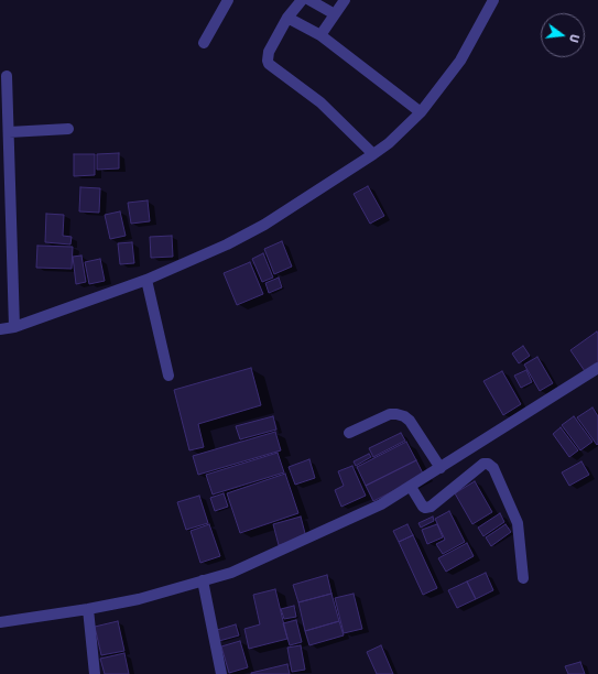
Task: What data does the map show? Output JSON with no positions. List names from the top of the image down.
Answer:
{
  "north": "right"
}
